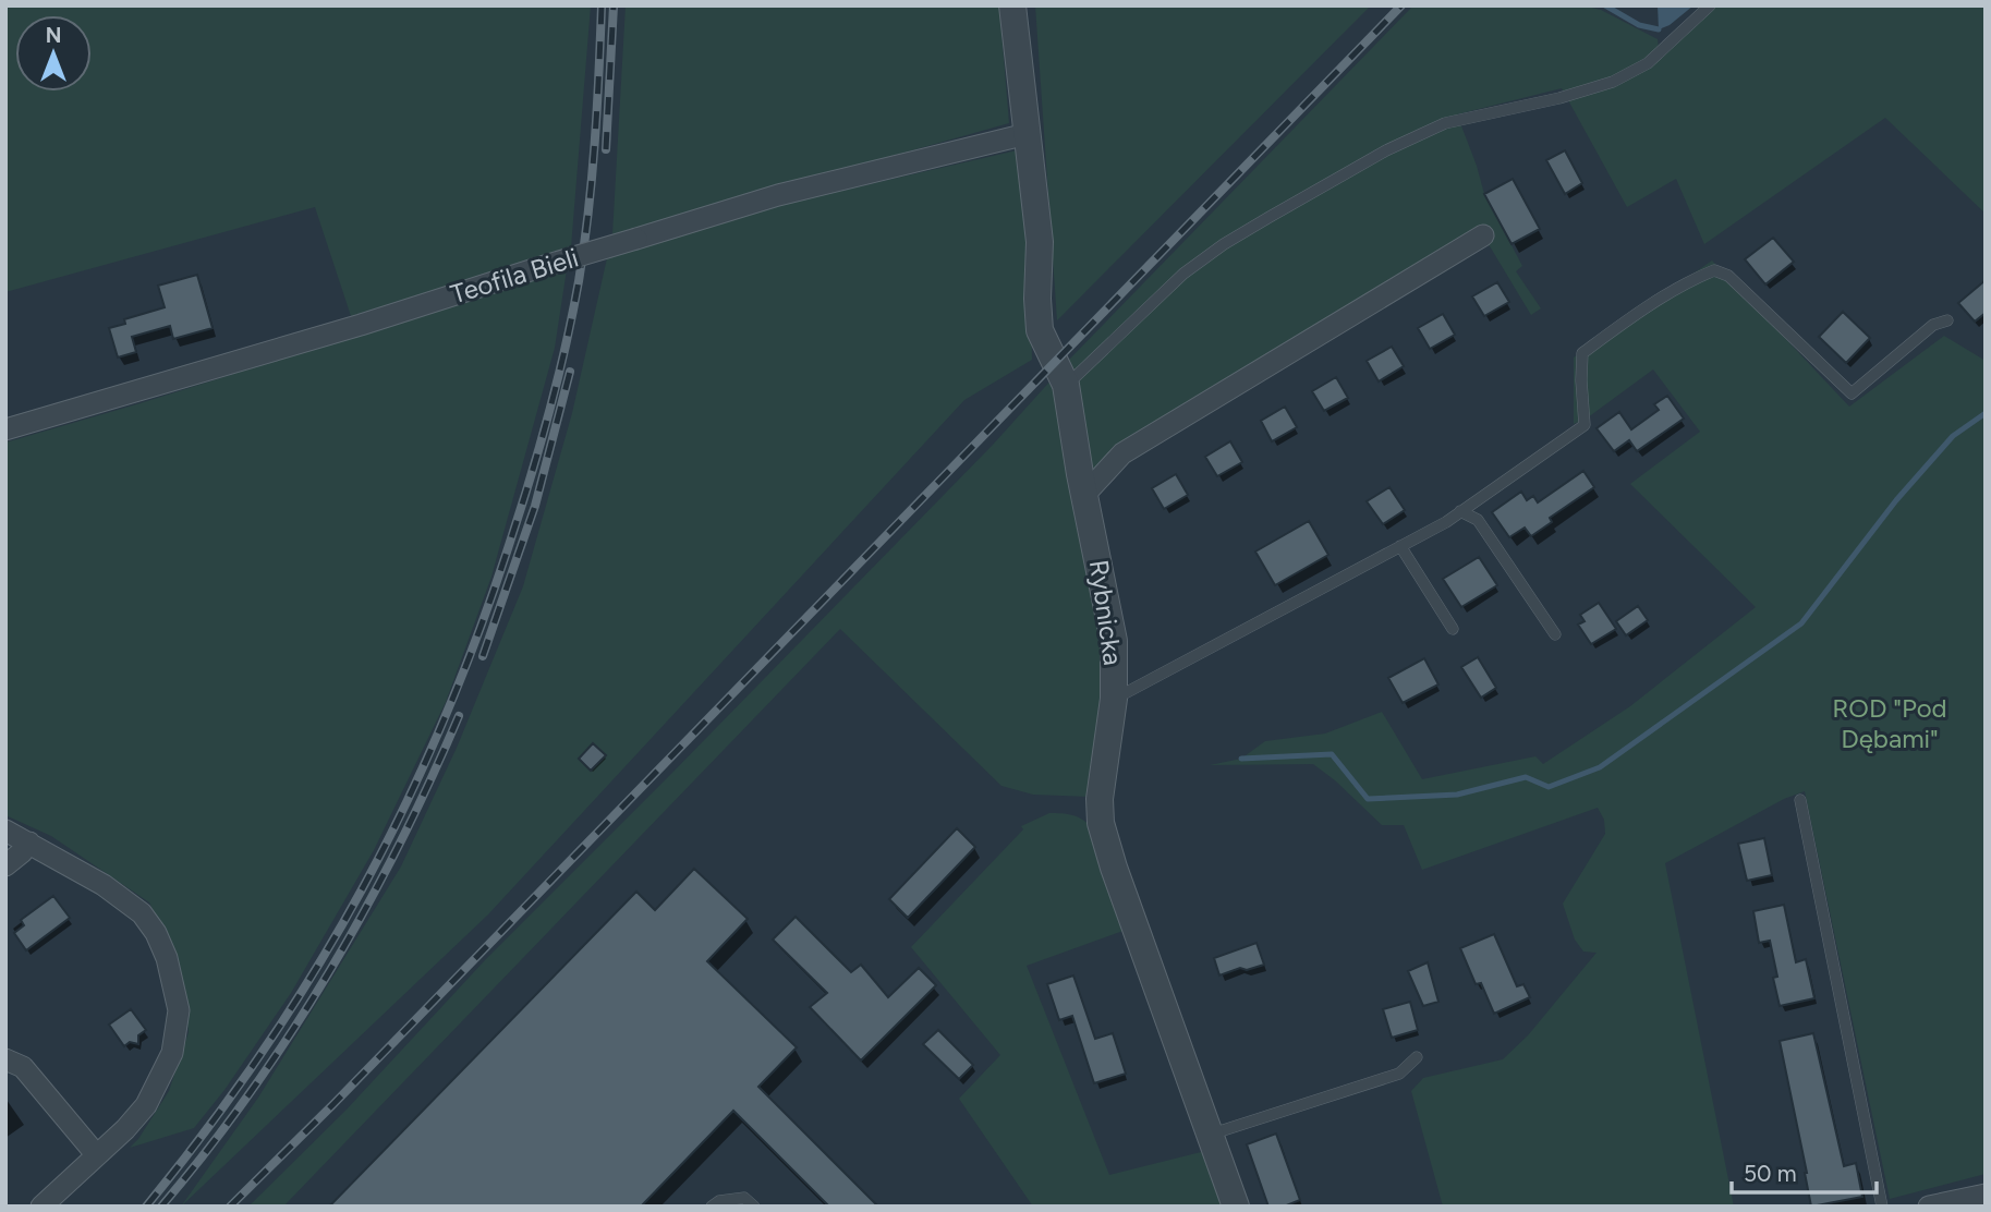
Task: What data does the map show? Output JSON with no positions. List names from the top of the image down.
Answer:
{
  "streets": {
    "street": ["Teofila Bieli", "Rybnicka"]
  },
  "crossings": [
    ["Teofila Bieli", "Rybnicka"]
  ],
  "parks": ["ROD \"Pod Dębami\""],
  "scale_bar": "50 m",
  "north": "top"
}
